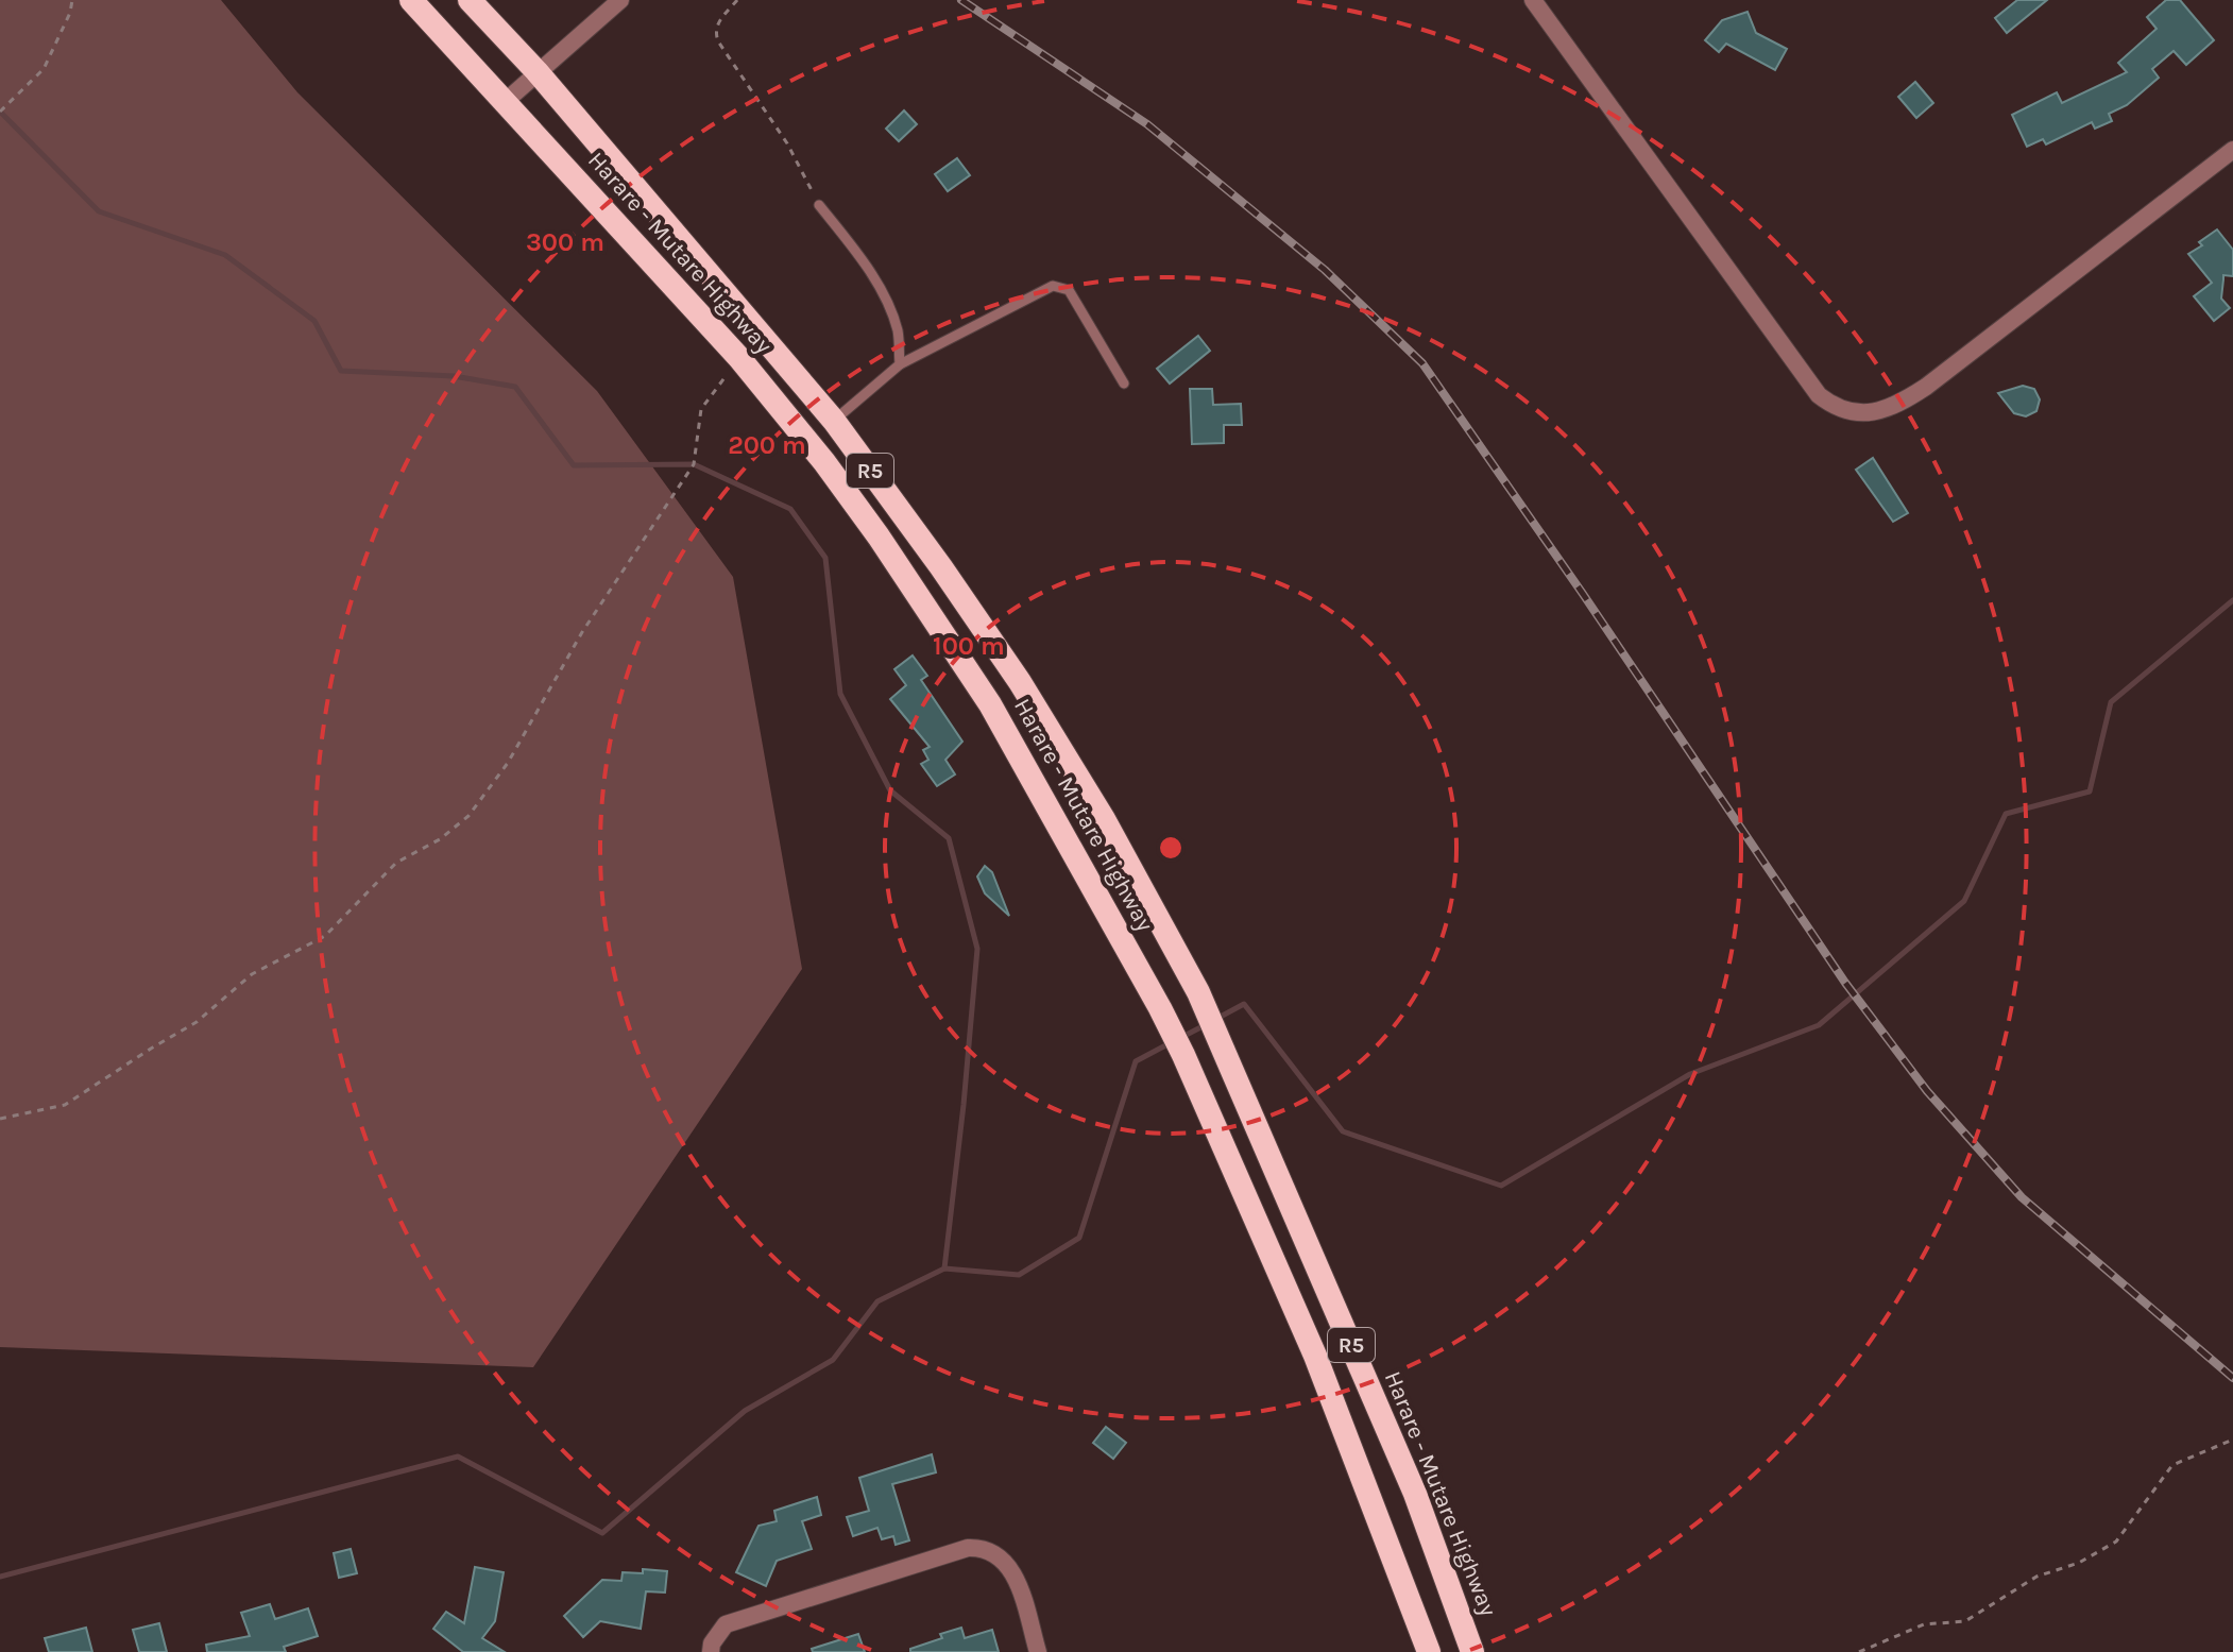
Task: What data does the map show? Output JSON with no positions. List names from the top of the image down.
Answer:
{
  "streets": {
    "highway": ["Harare - Mutare Highway", "R5"]
  },
  "rings": ["300 m", "200 m", "100 m"]
}
